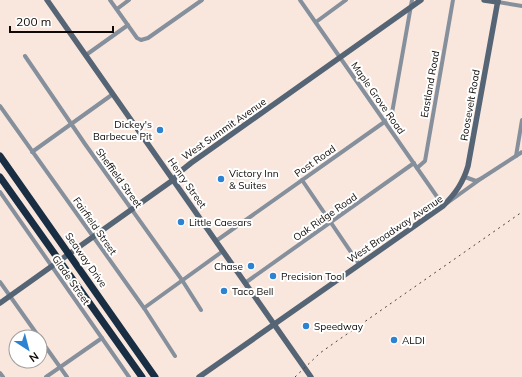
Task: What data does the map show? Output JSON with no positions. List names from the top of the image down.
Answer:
{
  "streets": {
    "highway": ["Seaway Drive"],
    "street": [
      "Eastland Road",
      "Maple Grove Road",
      "Roosevelt Road",
      "West Summit Avenue",
      "Post Road",
      "Sheffield Street",
      "Henry Street",
      "Oak Ridge Road",
      "Fairfield Street",
      "West Broadway Avenue",
      "Glade Street"
    ]
  },
  "crossings": [
    ["Eastland Road", "Maple Grove Road"],
    ["Maple Grove Road", "Roosevelt Road"],
    ["Maple Grove Road", "West Summit Avenue"],
    ["Maple Grove Road", "Post Road"],
    ["Maple Grove Road", "Oak Ridge Road"],
    ["Maple Grove Road", "West Broadway Avenue"],
    ["Roosevelt Road", "West Broadway Avenue"],
    ["West Summit Avenue", "Sheffield Street"],
    ["West Summit Avenue", "Henry Street"],
    ["West Summit Avenue", "Fairfield Street"],
    ["West Summit Avenue", "Seaway Drive"],
    ["West Summit Avenue", "Glade Street"],
    ["Post Road", "Henry Street"],
    ["Henry Street", "Oak Ridge Road"],
    ["Henry Street", "West Broadway Avenue"]
  ],
  "places": [
    "Dickey's Barbecue Pit",
    "Victory Inn & Suites",
    "Little Caesars",
    "Chase",
    "Precision Tool",
    "Taco Bell",
    "Speedway",
    "ALDI"
  ],
  "scale_bar": "200 m",
  "north": "bottom right"
}
